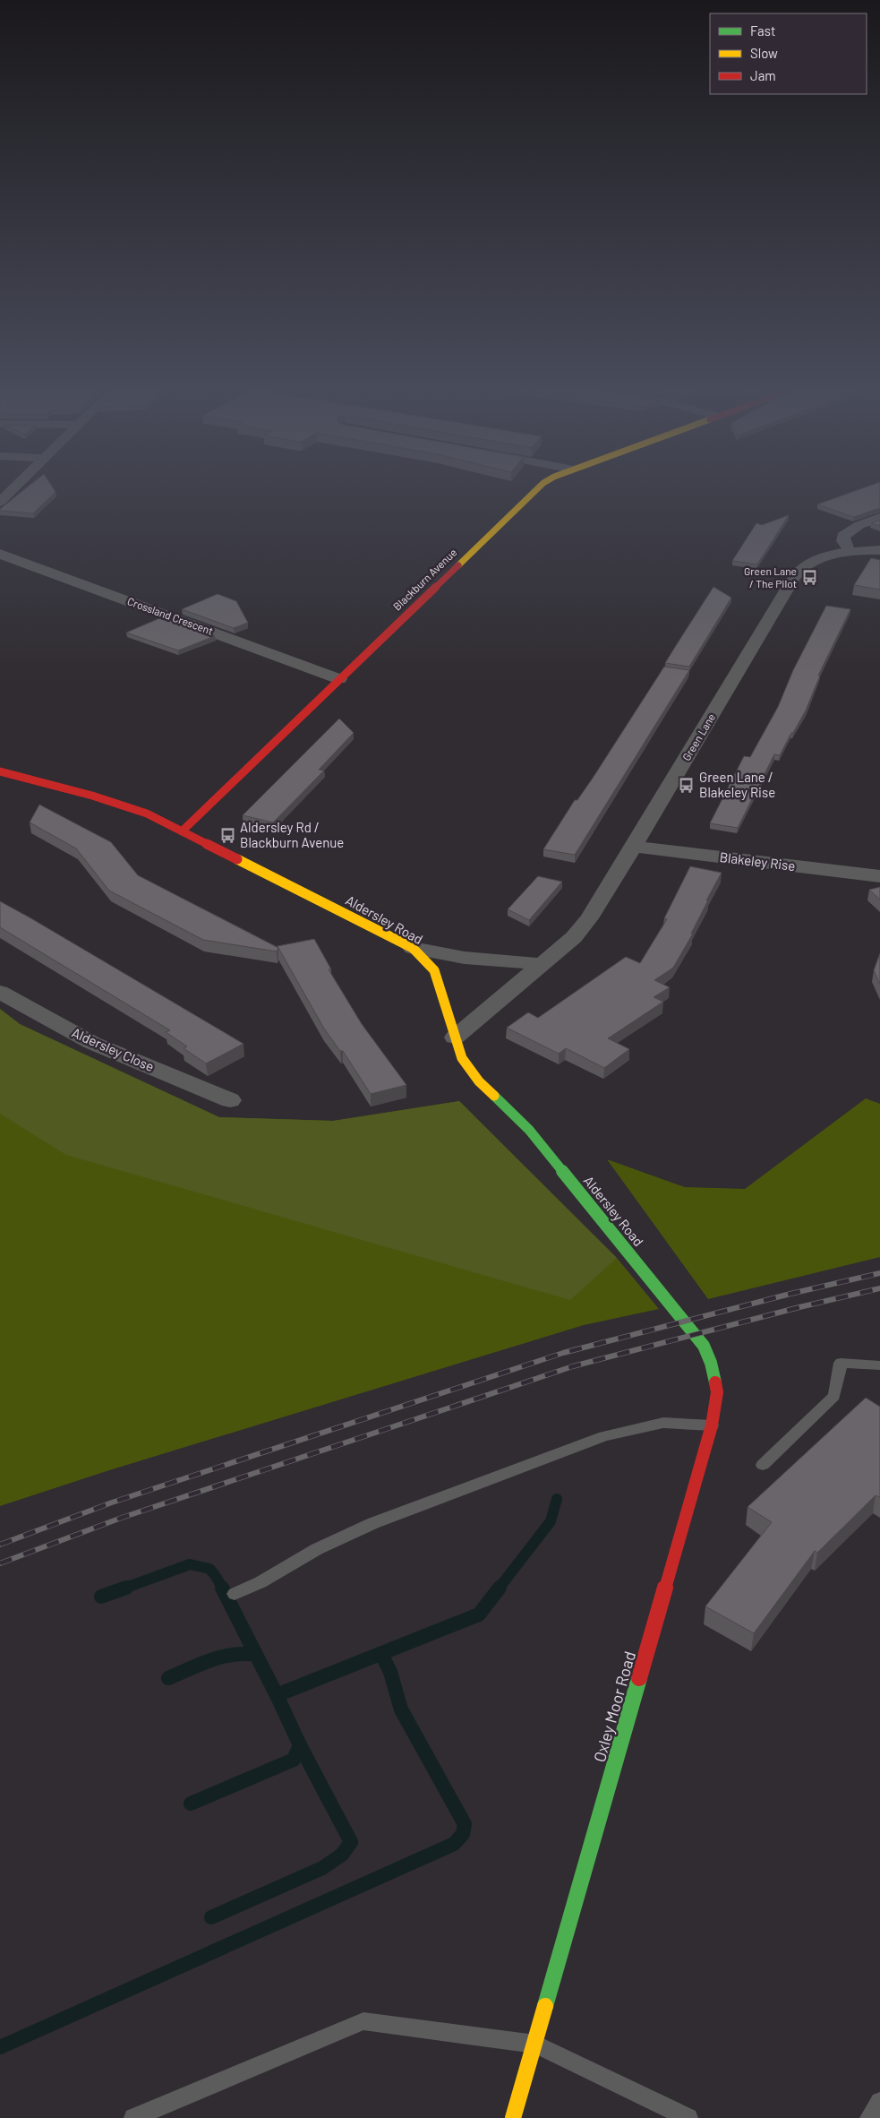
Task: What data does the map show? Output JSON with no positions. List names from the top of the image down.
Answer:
{
  "streets": {
    "street": [
      "Blackburn Avenue",
      "Crossland Crescent",
      "Green Lane",
      "Blakeley Rise",
      "Aldersley Road",
      "Aldersley Close",
      "Oxley Moor Road"
    ]
  },
  "crossings": [
    ["Blackburn Avenue", "Crossland Crescent"],
    ["Blackburn Avenue", "Aldersley Road"],
    ["Green Lane", "Blakeley Rise"],
    ["Green Lane", "Aldersley Road"],
    ["Aldersley Road", "Oxley Moor Road"]
  ],
  "places": {
    "bus stop": ["Green Lane / The Pilot", "Green Lane / Blakeley Rise", "Aldersley Rd / Blackburn Avenue"]
  },
  "legend": ["Fast", "Slow", "Jam"]
}
